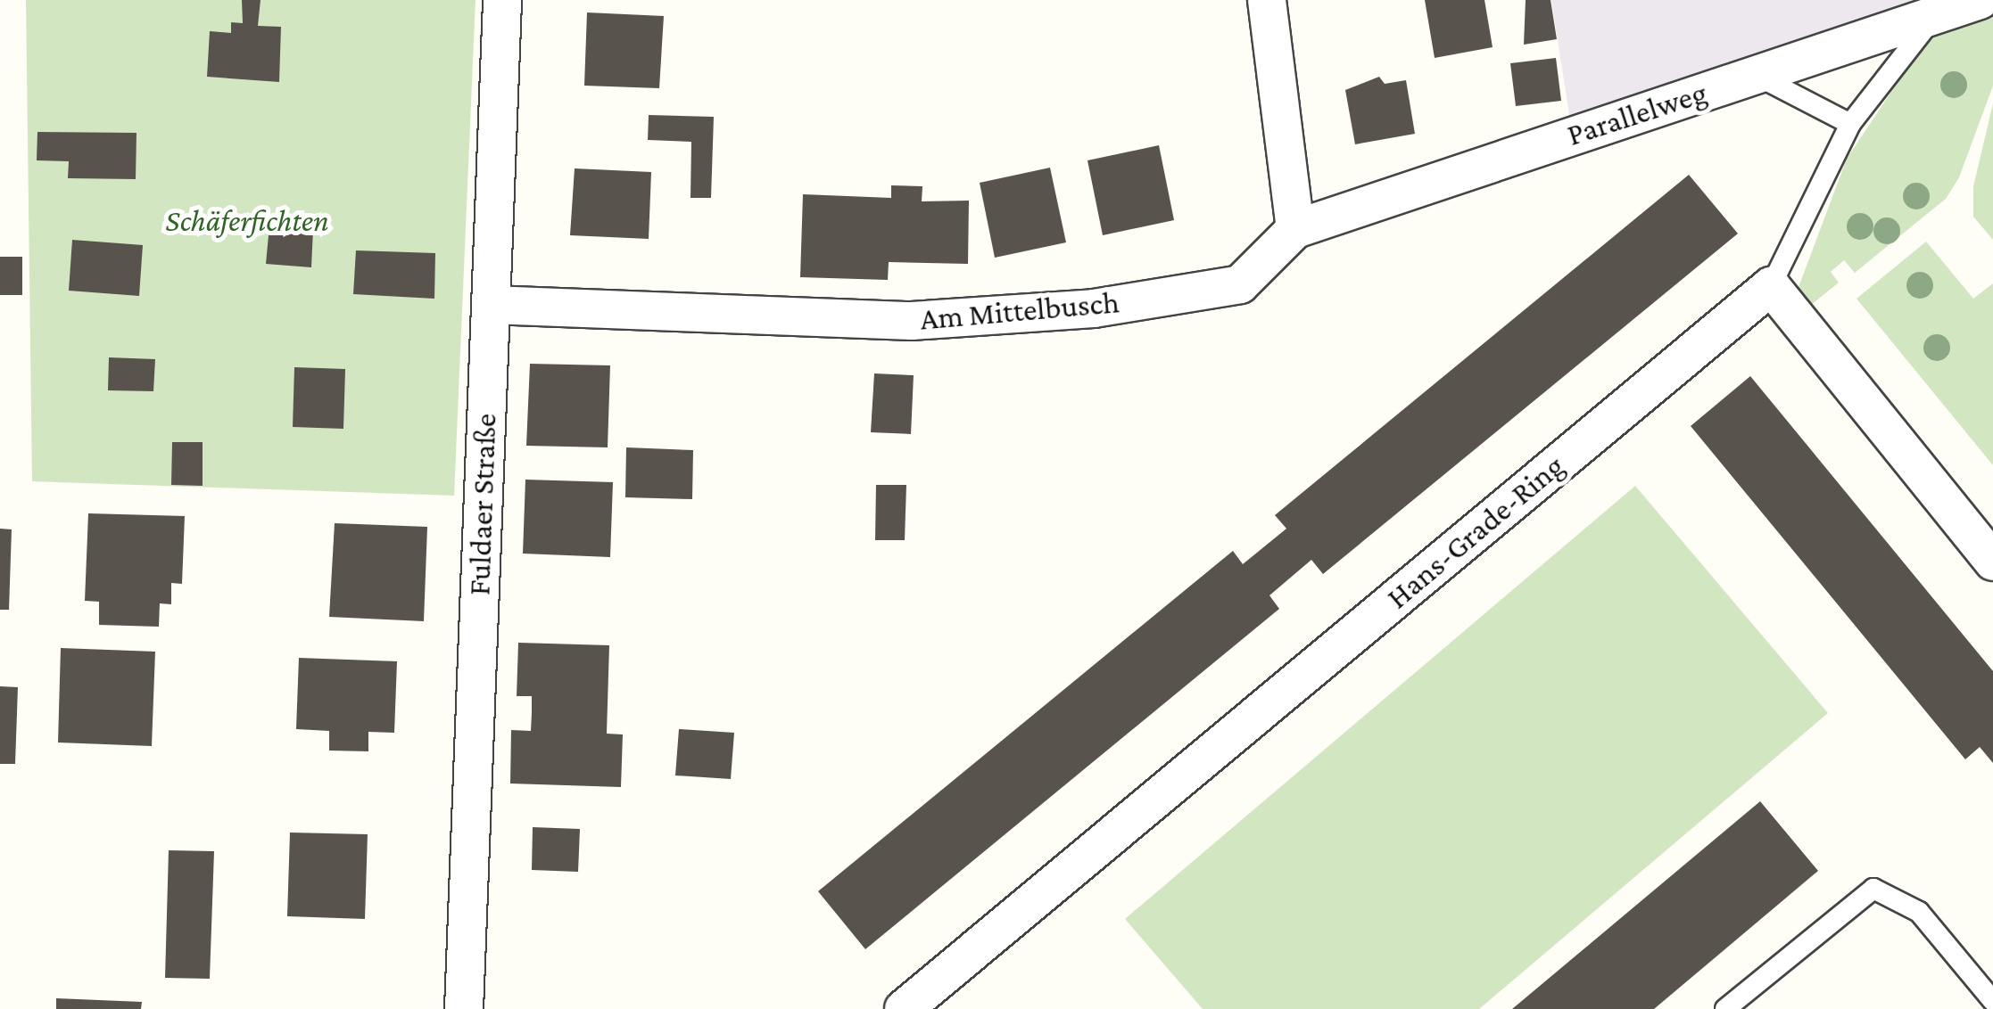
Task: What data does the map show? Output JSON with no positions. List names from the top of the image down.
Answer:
{
  "streets": {
    "street": [
      "Parallelweg",
      "Am Mittelbusch",
      "Fuldaer Straße",
      "Hans-Grade-Ring"
    ]
  },
  "crossings": [
    ["Parallelweg", "Am Mittelbusch"],
    ["Am Mittelbusch", "Fuldaer Straße"]
  ],
  "parks": ["Schäferfichten"]
}
